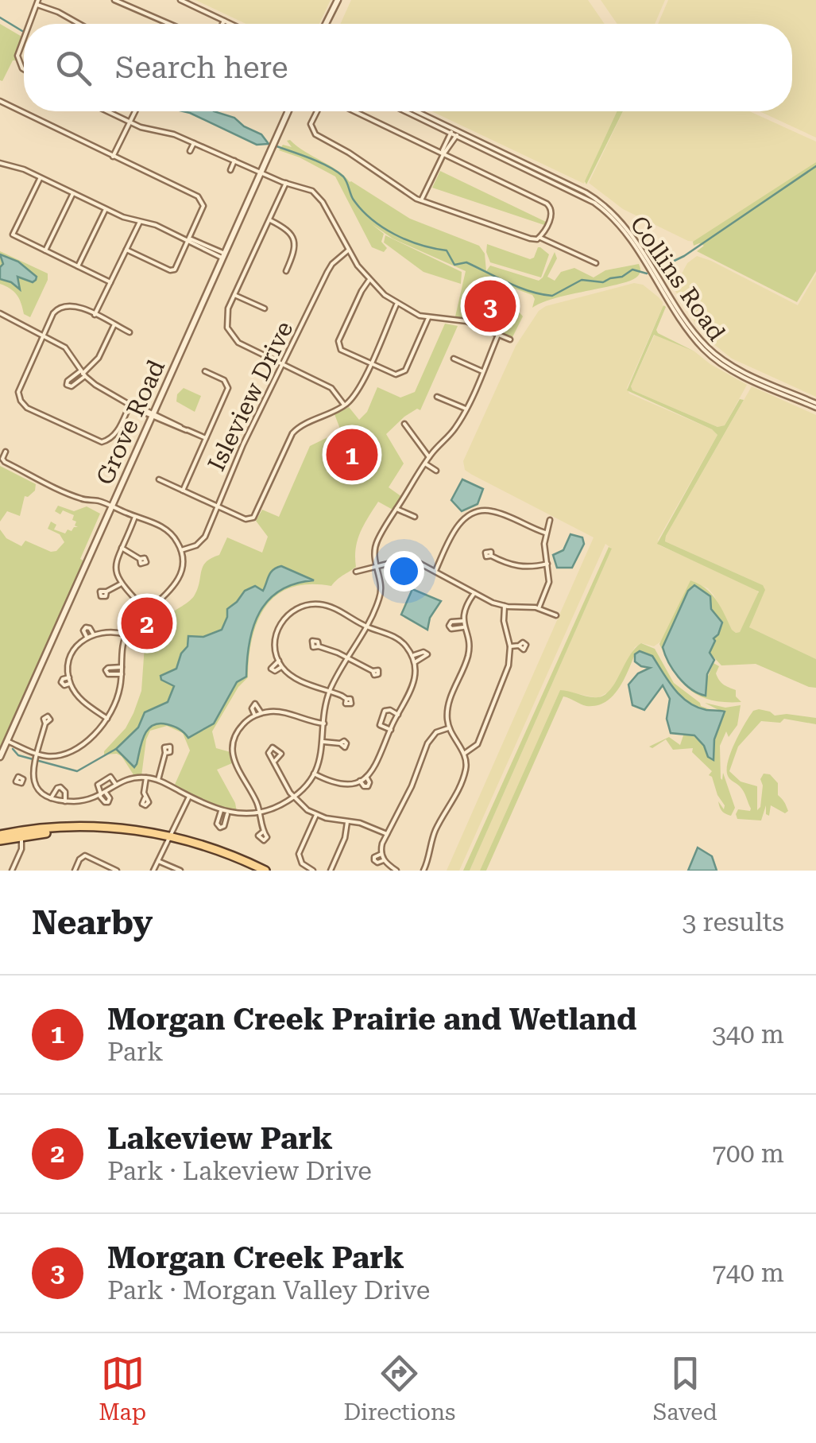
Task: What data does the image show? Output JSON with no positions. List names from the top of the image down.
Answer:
{
  "streets": {
    "street": ["Collins Road", "Isleview Drive", "Grove Road"]
  },
  "page": {
    "search": "Search here",
    "pins": ["3", "1", "2"],
    "heading": ["Nearby", "3 results"],
    "list": [
      {
        "mark": "1",
        "name": "Morgan Creek Prairie and Wetland",
        "note": "Park",
        "value": "340 m"
      },
      {
        "mark": "2",
        "name": "Lakeview Park",
        "note": "Park · Lakeview Drive",
        "value": "700 m"
      },
      {
        "mark": "3",
        "name": "Morgan Creek Park",
        "note": "Park · Morgan Valley Drive",
        "value": "740 m"
      }
    ],
    "nav": ["Map", "Directions", "Saved"]
  }
}
